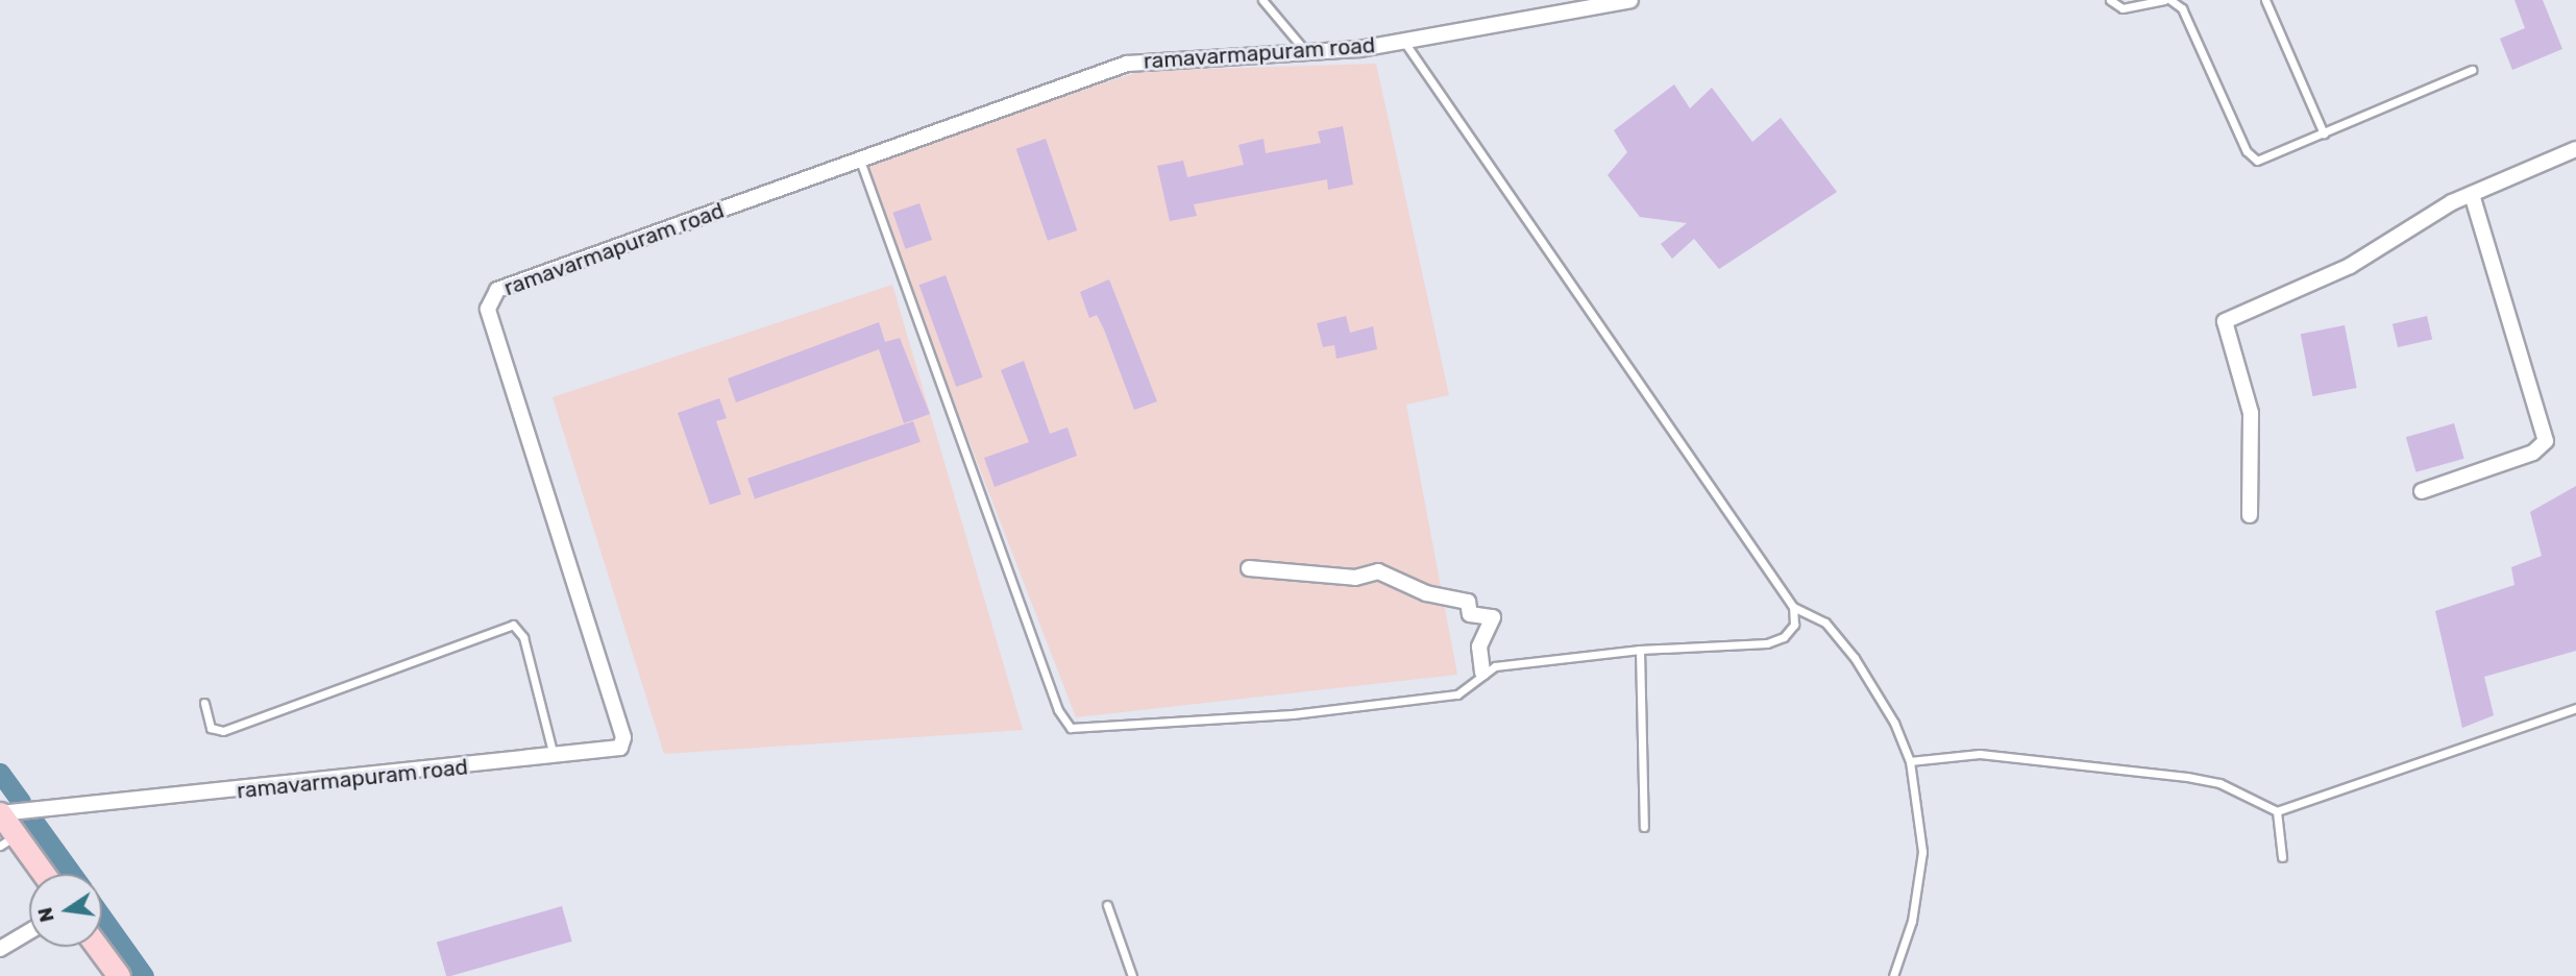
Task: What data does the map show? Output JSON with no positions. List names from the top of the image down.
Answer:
{
  "streets": {
    "street": ["ramavarmapuram road"]
  },
  "north": "left"
}
